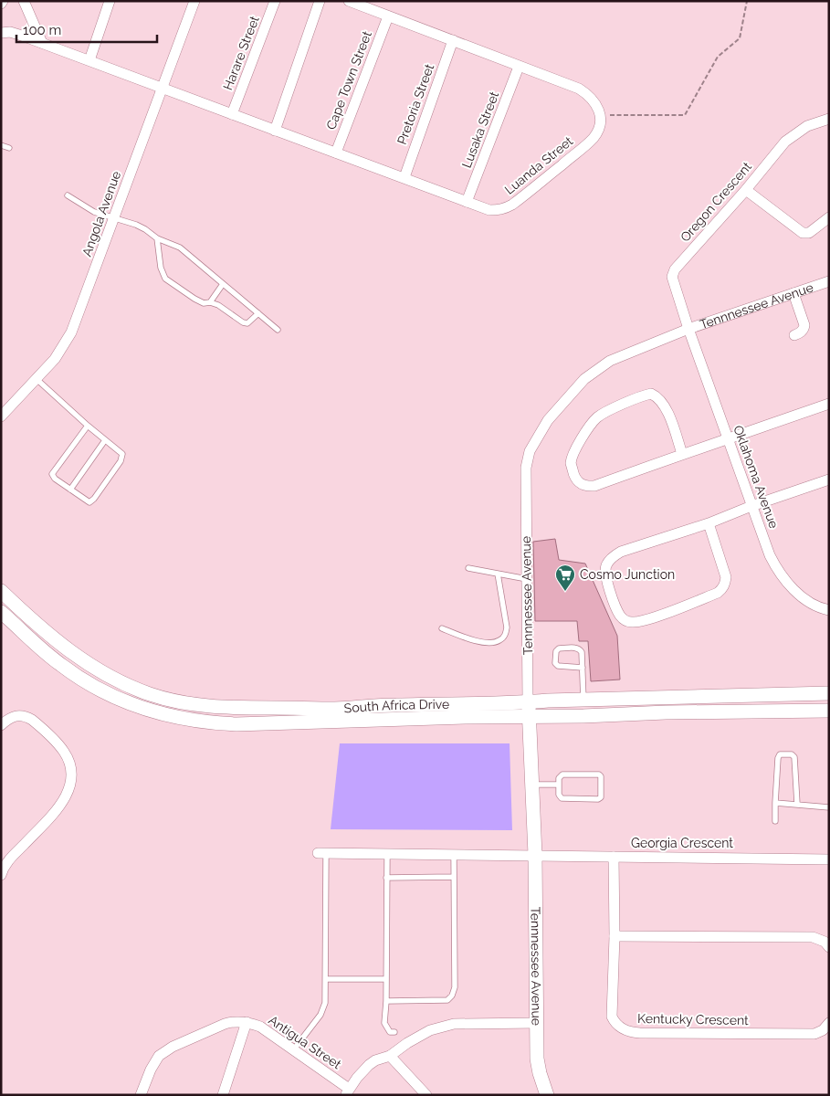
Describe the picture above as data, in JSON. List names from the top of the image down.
{
  "streets": {
    "street": [
      "Harare Street",
      "Cape Town Street",
      "Pretoria Street",
      "Lusaka Street",
      "Luanda Street",
      "Oregon Crescent",
      "Angola Avenue",
      "Tennnessee Avenue",
      "Oklahoma Avenue",
      "South Africa Drive",
      "Georgia Crescent",
      "Kentucky Crescent",
      "Antigua Street"
    ]
  },
  "crossings": [
    ["Harare Street", "Luanda Street"],
    ["Cape Town Street", "Luanda Street"],
    ["Pretoria Street", "Luanda Street"],
    ["Lusaka Street", "Luanda Street"],
    ["Luanda Street", "Angola Avenue"],
    ["Oregon Crescent", "Tennnessee Avenue"],
    ["Oregon Crescent", "Oklahoma Avenue"],
    ["Tennnessee Avenue", "Oklahoma Avenue"],
    ["Tennnessee Avenue", "South Africa Drive"],
    ["Tennnessee Avenue", "Georgia Crescent"],
    ["Georgia Crescent", "Kentucky Crescent"]
  ],
  "places": {
    "supermarket": ["Cosmo Junction"]
  },
  "scale_bar": "100 m"
}
